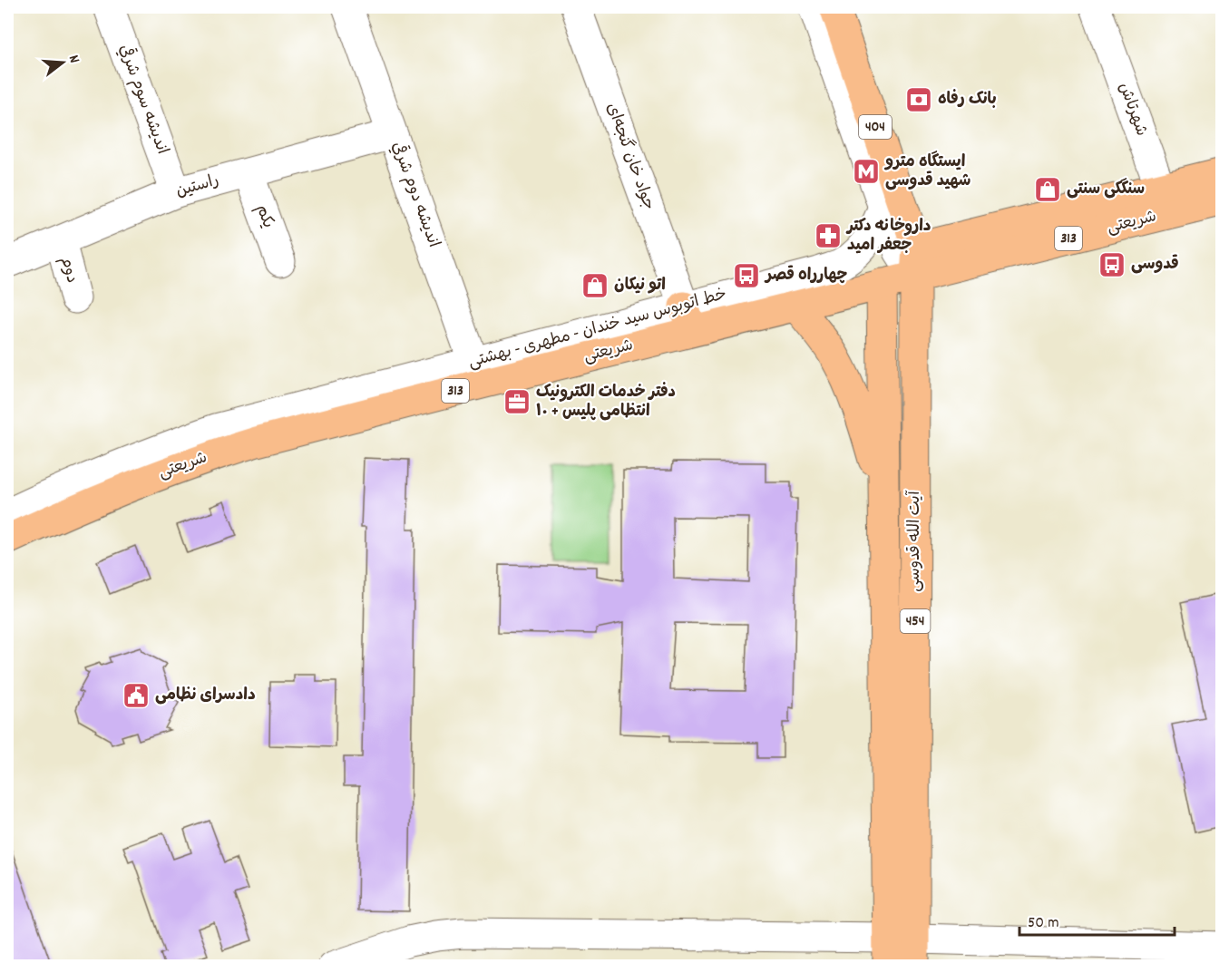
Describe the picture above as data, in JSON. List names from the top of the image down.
{
  "streets": {
    "main road": [
      "404",
      "شریعتی",
      "313",
      "آیت الله قدوسی",
      "454"
    ],
    "street": [
      "اندیشه سوم شرقي",
      "شهرتاش",
      "جواد خان گنجه‌ای",
      "راستین",
      "انديشه دوم شرقي",
      "یکم",
      "دوم",
      "خط اتوبوس سید خندان - مطهری - بهشتی"
    ]
  },
  "crossings": [
    ["اندیشه سوم شرقي", "راستین"],
    ["شهرتاش", "شریعتی"],
    ["404", "شریعتی"],
    ["404", "آیت الله قدوسی"],
    ["جواد خان گنجه‌ای", "شریعتی"],
    ["جواد خان گنجه‌ای", "خط اتوبوس سید خندان - مطهری - بهشتی"],
    ["راستین", "انديشه دوم شرقي"],
    ["راستین", "یکم"],
    ["راستین", "دوم"],
    ["انديشه دوم شرقي", "شریعتی"],
    ["انديشه دوم شرقي", "خط اتوبوس سید خندان - مطهری - بهشتی"],
    ["شریعتی", "خط اتوبوس سید خندان - مطهری - بهشتی"],
    ["شریعتی", "آیت الله قدوسی"]
  ],
  "places": {
    "bank": ["بانک رفاه"],
    "metro station": ["ایستگاه مترو شهید قدوسی"],
    "shop": ["سنگکی سنتی", "اتو نیکان"],
    "pharmacy": ["داروخانه دکتر جعفر امید"],
    "bus stop": ["قدوسی", "چهارراه قصر"],
    "office": ["دفتر خدمات الکترونیک انتظامی پلیس + ۱۰"],
    "public building": ["دادسرای نظامی"]
  },
  "scale_bar": "50 m",
  "north": "right"
}
